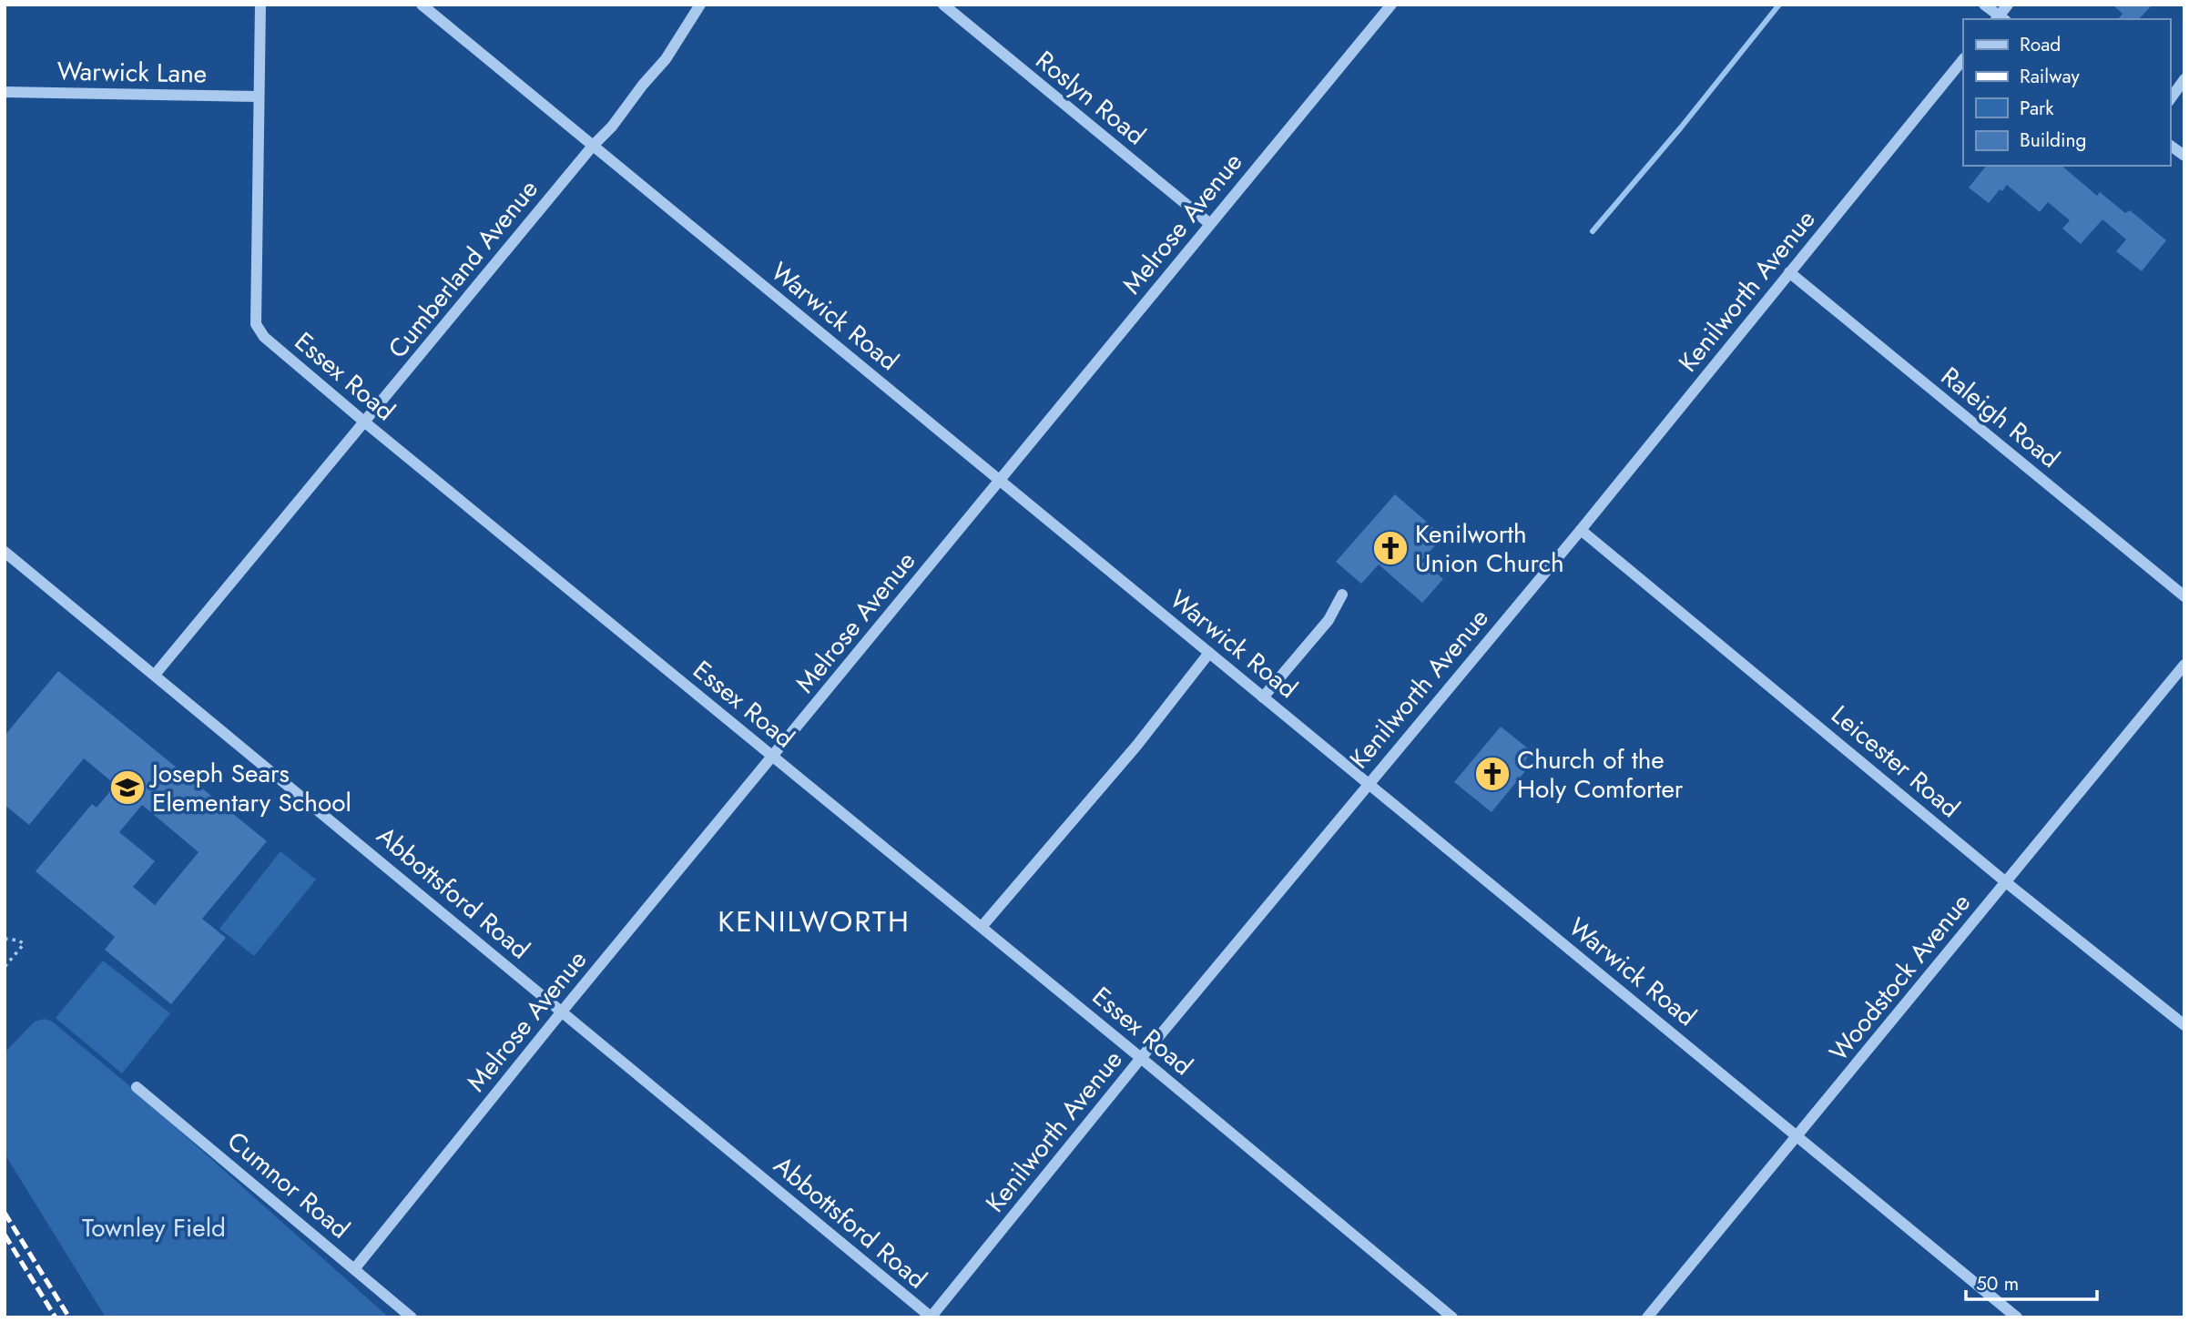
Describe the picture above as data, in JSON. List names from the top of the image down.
{
  "streets": {
    "street": [
      "Warwick Lane",
      "Roslyn Road",
      "Melrose Avenue",
      "Cumberland Avenue",
      "Kenilworth Avenue",
      "Warwick Road",
      "Essex Road",
      "Raleigh Road",
      "Leicester Road",
      "Abbottsford Road",
      "Woodstock Avenue",
      "Cumnor Road"
    ]
  },
  "crossings": [
    ["Warwick Lane", "Essex Road"],
    ["Roslyn Road", "Melrose Avenue"],
    ["Melrose Avenue", "Warwick Road"],
    ["Melrose Avenue", "Essex Road"],
    ["Melrose Avenue", "Abbottsford Road"],
    ["Melrose Avenue", "Cumnor Road"],
    ["Cumberland Avenue", "Warwick Road"],
    ["Cumberland Avenue", "Essex Road"],
    ["Cumberland Avenue", "Abbottsford Road"],
    ["Kenilworth Avenue", "Warwick Road"],
    ["Kenilworth Avenue", "Essex Road"],
    ["Kenilworth Avenue", "Raleigh Road"],
    ["Kenilworth Avenue", "Leicester Road"],
    ["Kenilworth Avenue", "Abbottsford Road"],
    ["Warwick Road", "Woodstock Avenue"],
    ["Leicester Road", "Woodstock Avenue"]
  ],
  "districts": ["KENILWORTH"],
  "parks": ["Townley Field"],
  "places": {
    "church": ["Kenilworth Union Church", "Church of the Holy Comforter"],
    "school or university": ["Joseph Sears Elementary School"]
  },
  "legend": [
    "Road",
    "Railway",
    "Park",
    "Building"
  ],
  "scale_bar": "50 m"
}
